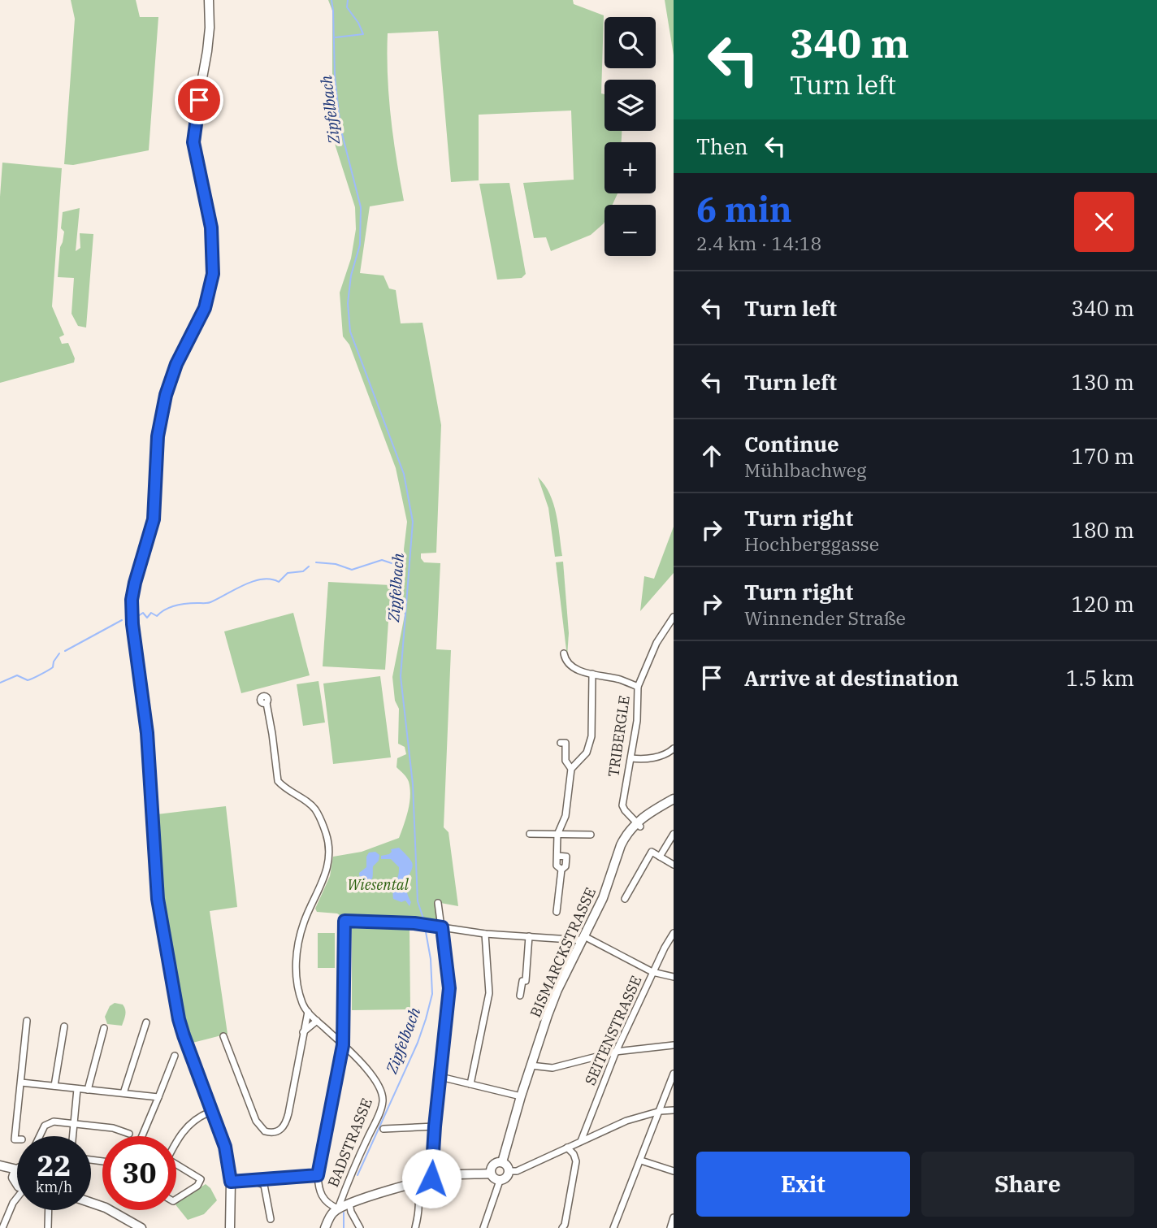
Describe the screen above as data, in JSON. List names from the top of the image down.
{
  "streets": {
    "main road": ["BISMARCKSTRASSE"],
    "street": ["TRIBERGLE", "SEITENSTRASSE", "BADSTRASSE"]
  },
  "crossings": [
    ["TRIBERGLE", "BISMARCKSTRASSE"]
  ],
  "water": ["Zipfelbach"],
  "parks": ["Wiesental"],
  "page": {
    "turn": ["340 m", "Turn left"],
    "map_buttons": ["+", "−"],
    "then": "Then",
    "heading": ["6 min", "2.4 km · 14:18"],
    "list": [
      {
        "name": "Turn left",
        "value": "340 m"
      },
      {
        "name": "Turn left",
        "value": "130 m"
      },
      {
        "name": "Continue",
        "note": "Mühlbachweg",
        "value": "170 m"
      },
      {
        "name": "Turn right",
        "note": "Hochberggasse",
        "value": "180 m"
      },
      {
        "name": "Turn right",
        "note": "Winnender Straße",
        "value": "120 m"
      },
      {
        "name": "Arrive at destination",
        "value": "1.5 km"
      }
    ],
    "speed": "22 km/h",
    "limit": "30",
    "buttons": ["Exit", "Share"]
  }
}
